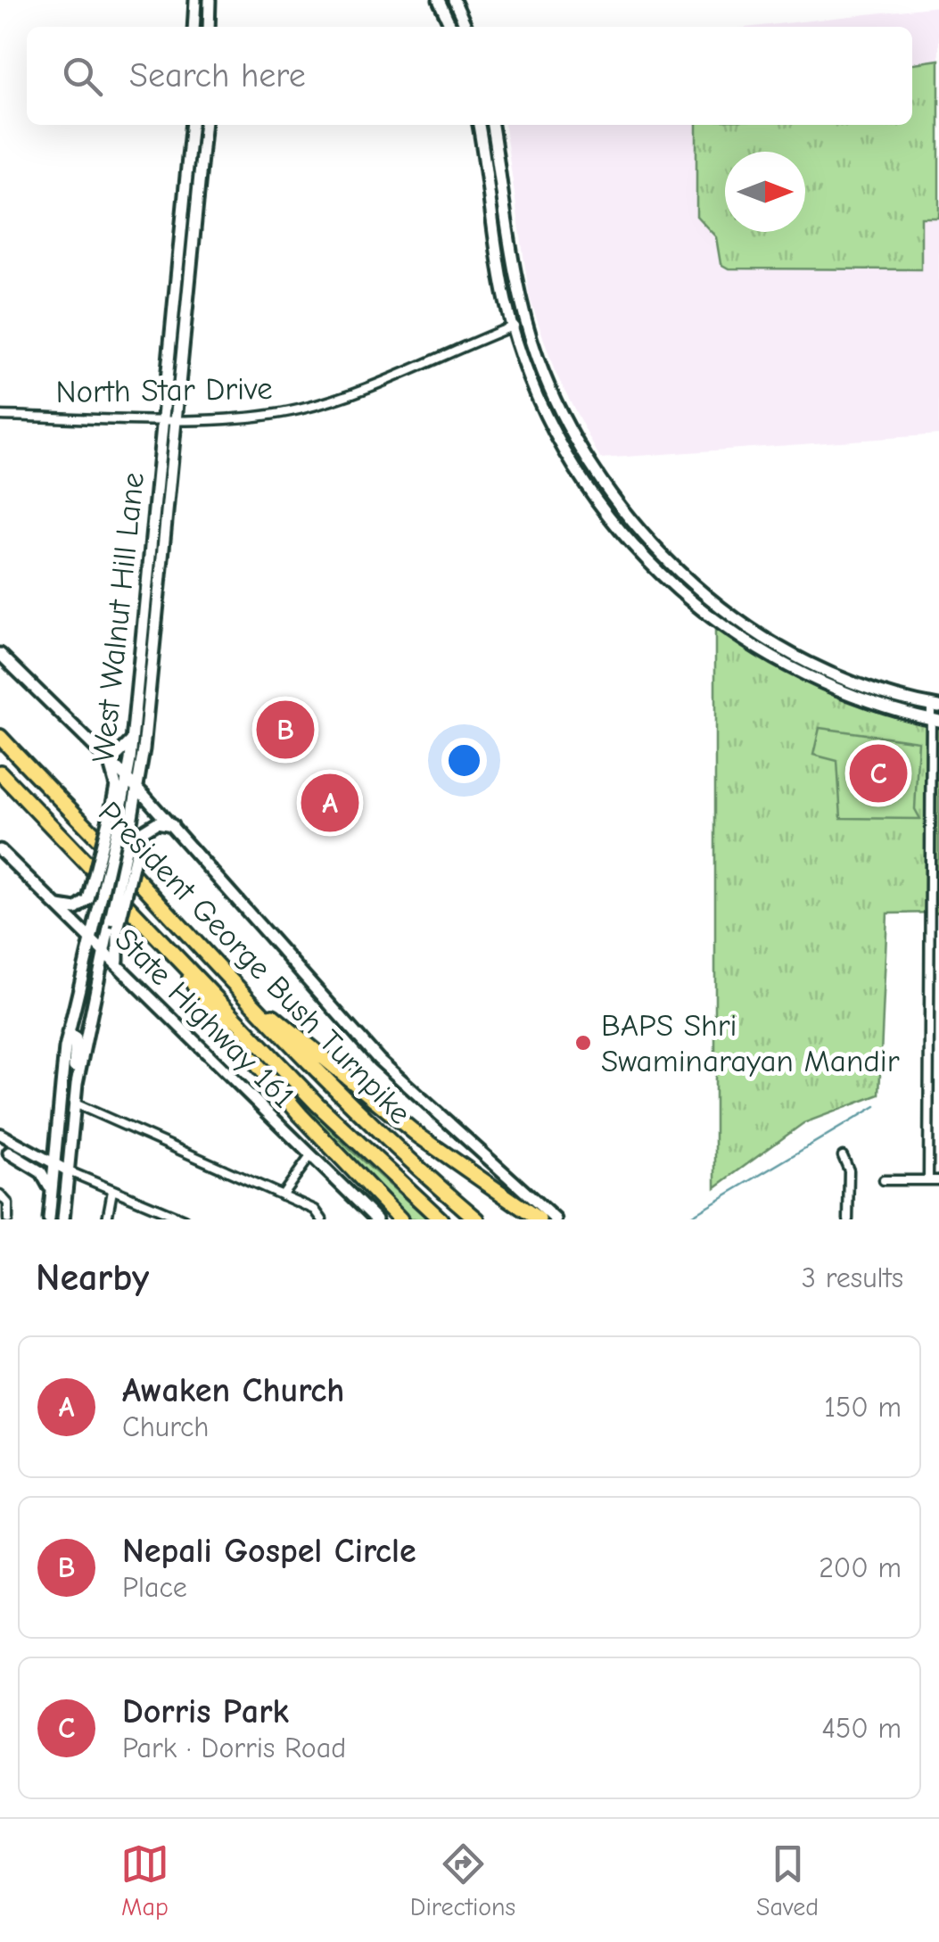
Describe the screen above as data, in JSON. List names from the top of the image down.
{
  "streets": {
    "highway": ["President George Bush Turnpike"],
    "main road": ["West Walnut Hill Lane", "State Highway 161"],
    "street": ["North Star Drive"]
  },
  "crossings": [
    ["North Star Drive", "West Walnut Hill Lane"],
    ["West Walnut Hill Lane", "State Highway 161"]
  ],
  "places": ["BAPS Shri Swaminarayan Mandir"],
  "north": "right",
  "page": {
    "search": "Search here",
    "pins": ["B", "C", "A"],
    "heading": ["Nearby", "3 results"],
    "list": [
      {
        "mark": "A",
        "name": "Awaken Church",
        "note": "Church",
        "value": "150 m"
      },
      {
        "mark": "B",
        "name": "Nepali Gospel Circle",
        "note": "Place",
        "value": "200 m"
      },
      {
        "mark": "C",
        "name": "Dorris Park",
        "note": "Park · Dorris Road",
        "value": "450 m"
      }
    ],
    "nav": ["Map", "Directions", "Saved"]
  }
}
